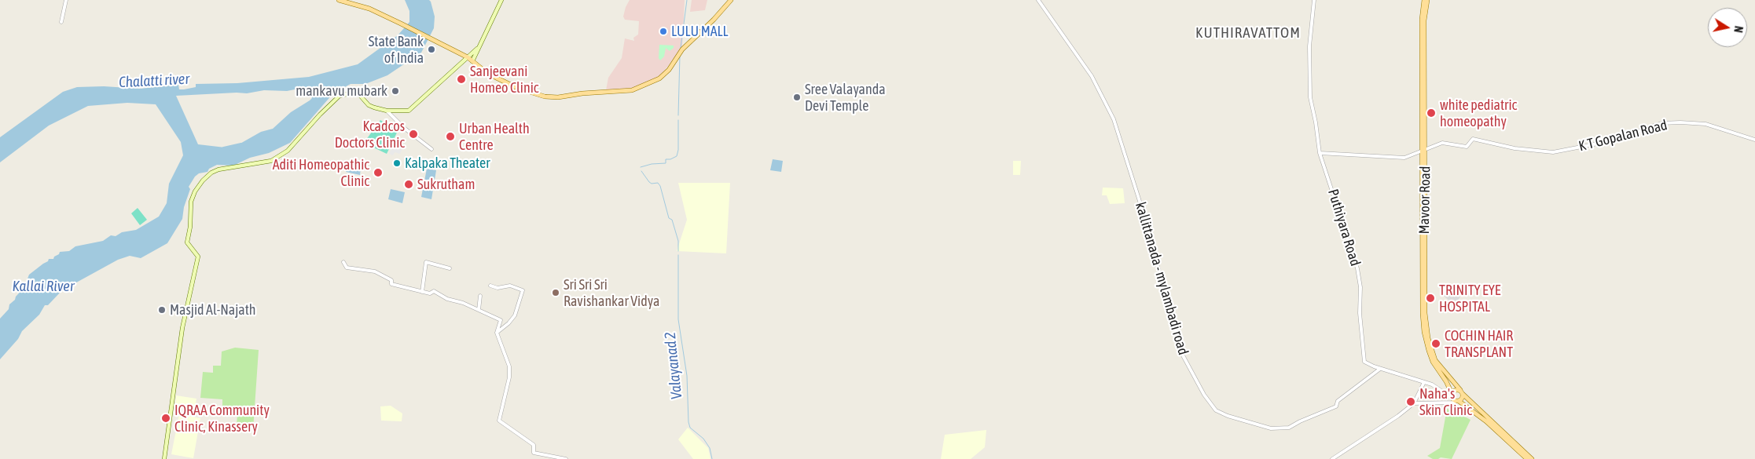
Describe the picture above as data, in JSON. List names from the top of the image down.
{
  "streets": {
    "main road": ["Mavoor Road"],
    "street": ["K T Gopalan Road", "Puthiyara Road", "kallittanada - mylambadi road"]
  },
  "crossings": [
    ["K T Gopalan Road", "Mavoor Road"],
    ["Mavoor Road", "Puthiyara Road"],
    ["Puthiyara Road", "kallittanada - mylambadi road"]
  ],
  "districts": ["KUTHIRAVATTOM"],
  "water": ["Chalatti river", "Kallai River", "Valayanad 2"],
  "places": [
    "LULU MALL",
    "State Bank of India",
    "Sanjeevani Homeo Clinic",
    "mankavu mubark",
    "Sree Valayanda Devi Temple",
    "white pediatric homeopathy",
    "Kcadcos Doctors Clinic",
    "Urban Health Centre",
    "Kalpaka Theater",
    "Aditi Homeopathic Clinic",
    "Sukrutham",
    "Sri Sri Sri Ravishankar Vidya",
    "TRINITY EYE HOSPITAL",
    "Masjid Al-Najath",
    "COCHIN HAIR TRANSPLANT",
    "Naha's Skin Clinic",
    "IQRAA Community Clinic, Kinassery"
  ],
  "north": "right"
}
